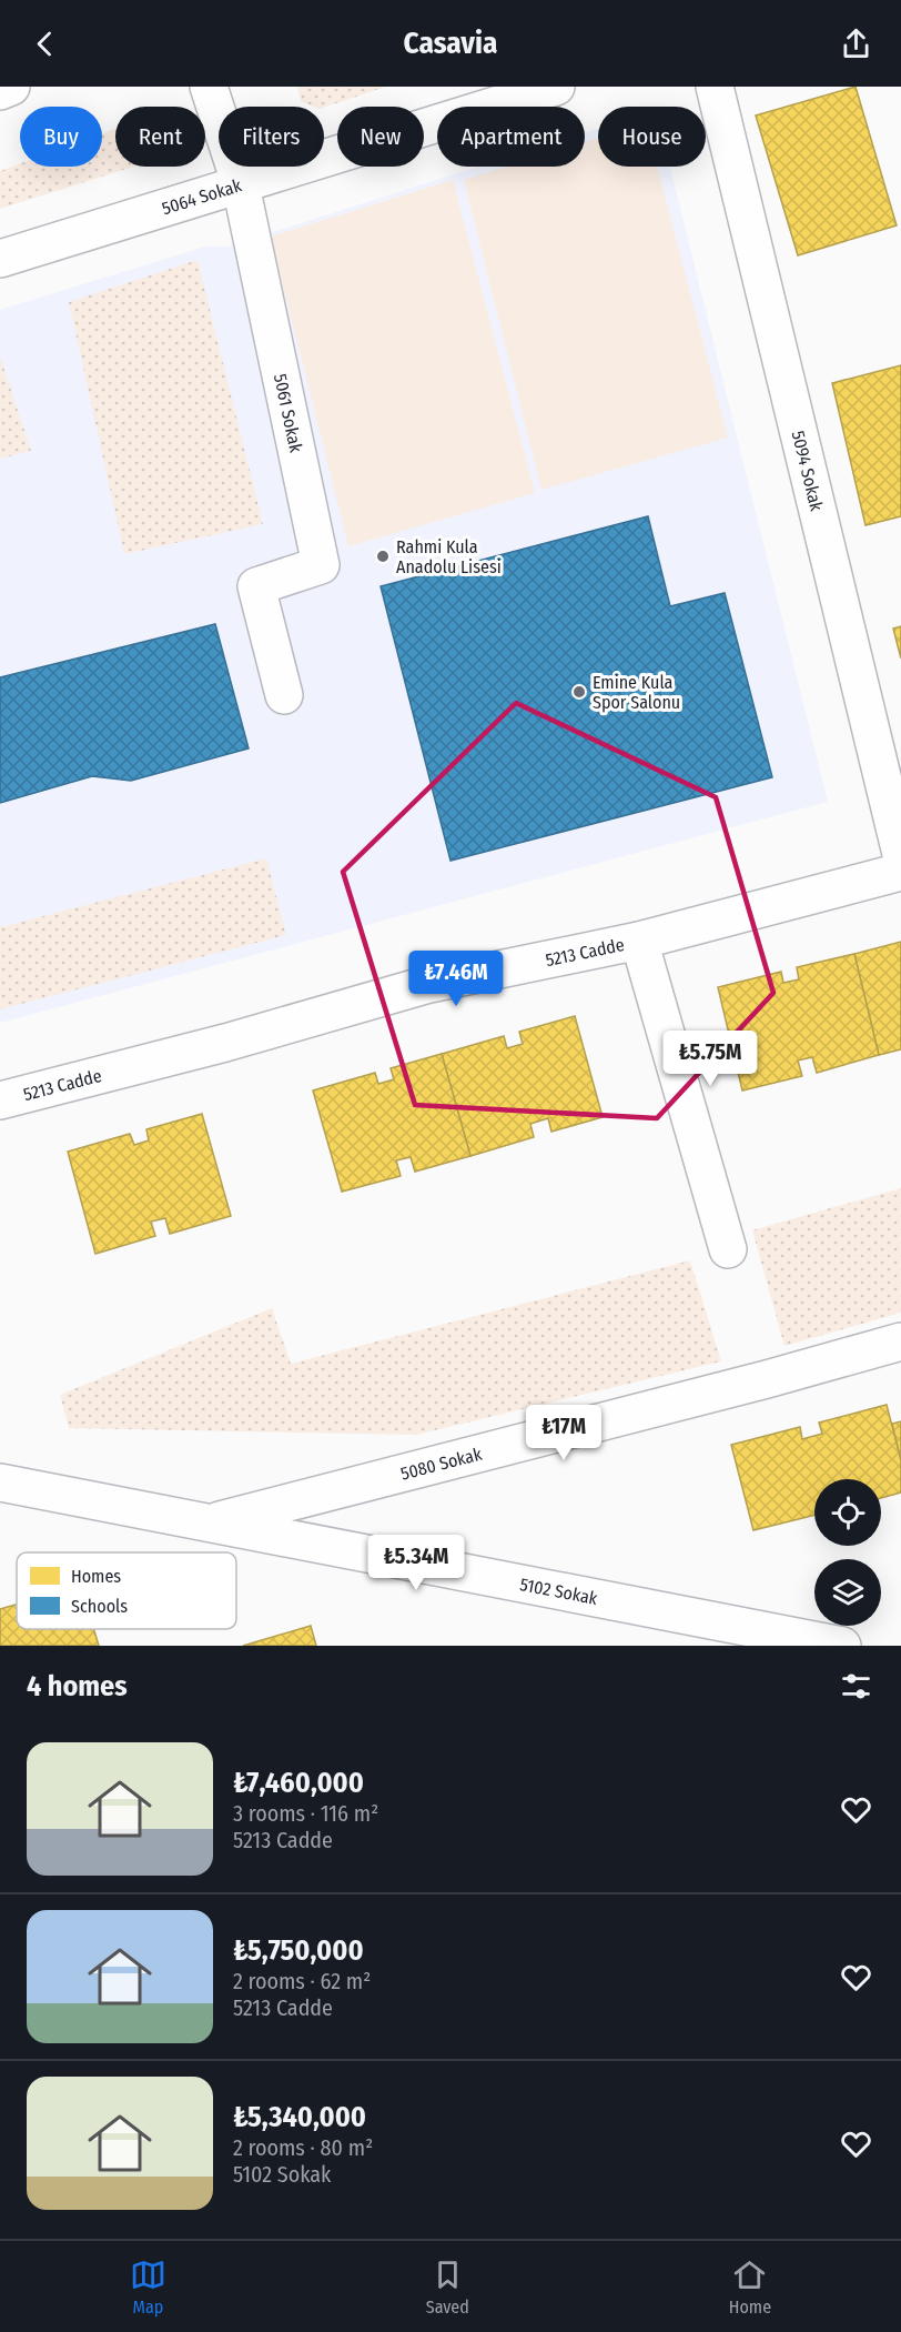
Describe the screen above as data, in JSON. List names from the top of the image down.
{
  "streets": {
    "main road": [
      "5064 Sokak",
      "5061 Sokak",
      "5094 Sokak",
      "5213 Cadde",
      "5080 Sokak",
      "5102 Sokak"
    ]
  },
  "crossings": [
    ["5064 Sokak", "5061 Sokak"],
    ["5080 Sokak", "5102 Sokak"]
  ],
  "places": ["Rahmi Kula Anadolu Lisesi", "Emine Kula Spor Salonu"],
  "legend": ["Homes", "Schools"],
  "page": {
    "header": "Casavia",
    "chip": [
      "Buy",
      "Rent",
      "Filters",
      "New",
      "Apartment",
      "House"
    ],
    "price": [
      "₺7.46M",
      "₺5.75M",
      "₺17M",
      "₺5.34M"
    ],
    "heading": "4 homes",
    "list": [
      {
        "name": "₺7,460,000",
        "note": "3 rooms · 116 m² · 5213 Cadde"
      },
      {
        "name": "₺5,750,000",
        "note": "2 rooms · 62 m² · 5213 Cadde"
      },
      {
        "name": "₺5,340,000",
        "note": "2 rooms · 80 m² · 5102 Sokak"
      }
    ],
    "tabs": ["Map", "Saved", "Home"]
  }
}
